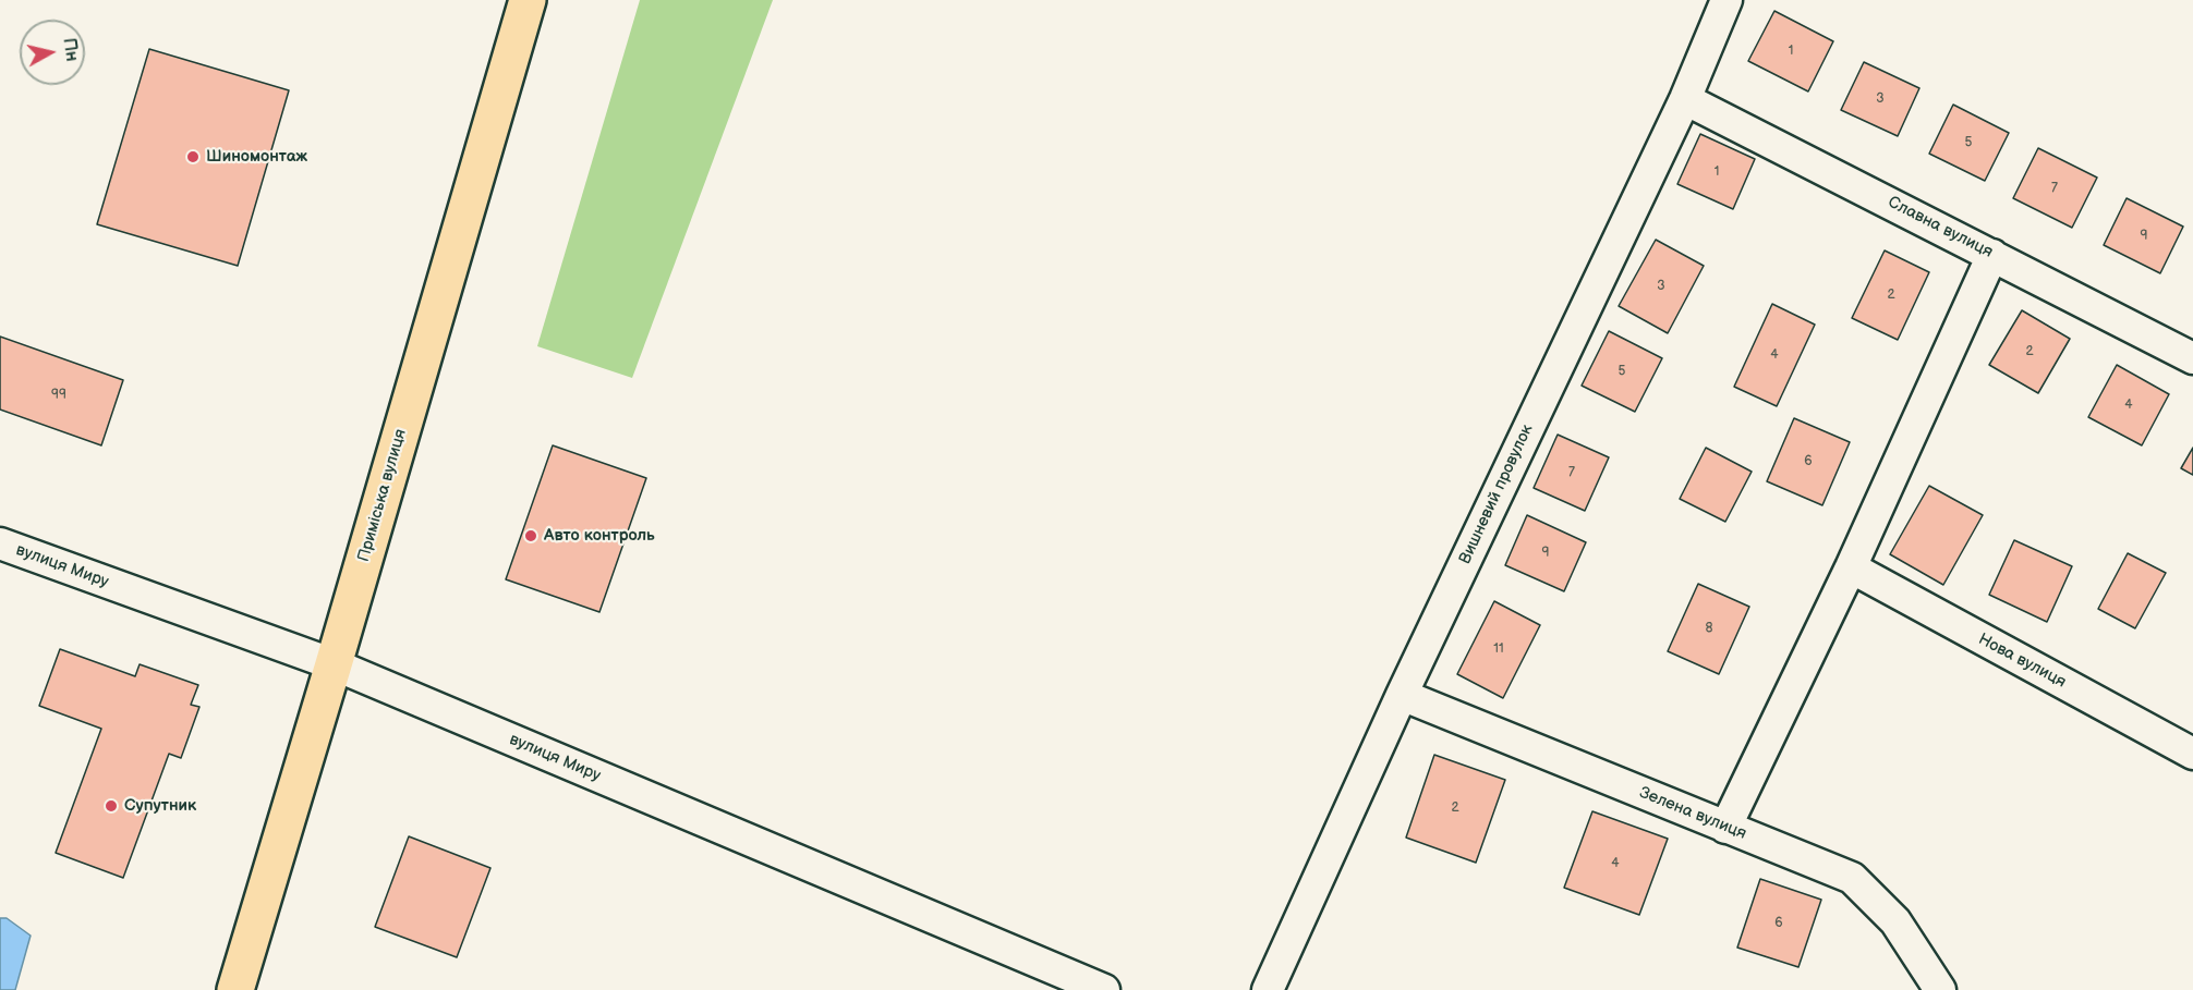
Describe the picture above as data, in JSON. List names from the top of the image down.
{
  "streets": {
    "main road": ["Приміська вулиця"],
    "street": [
      "Славна вулиця",
      "Вишневий провулок",
      "вулиця Миру",
      "Нова вулиця",
      "Зелена вулиця"
    ]
  },
  "crossings": [
    ["Славна вулиця", "Вишневий провулок"],
    ["Вишневий провулок", "Зелена вулиця"],
    ["Приміська вулиця", "вулиця Миру"]
  ],
  "places": ["Шиномонтаж", "Авто контроль", "Супутник"],
  "house_numbers": [
    "1",
    "3",
    "5",
    "1",
    "7",
    "9",
    "3",
    "2",
    "2",
    "4",
    "5",
    "99",
    "4",
    "6",
    "7",
    "9",
    "8",
    "11",
    "2",
    "4",
    "6"
  ],
  "north": "right"
}
